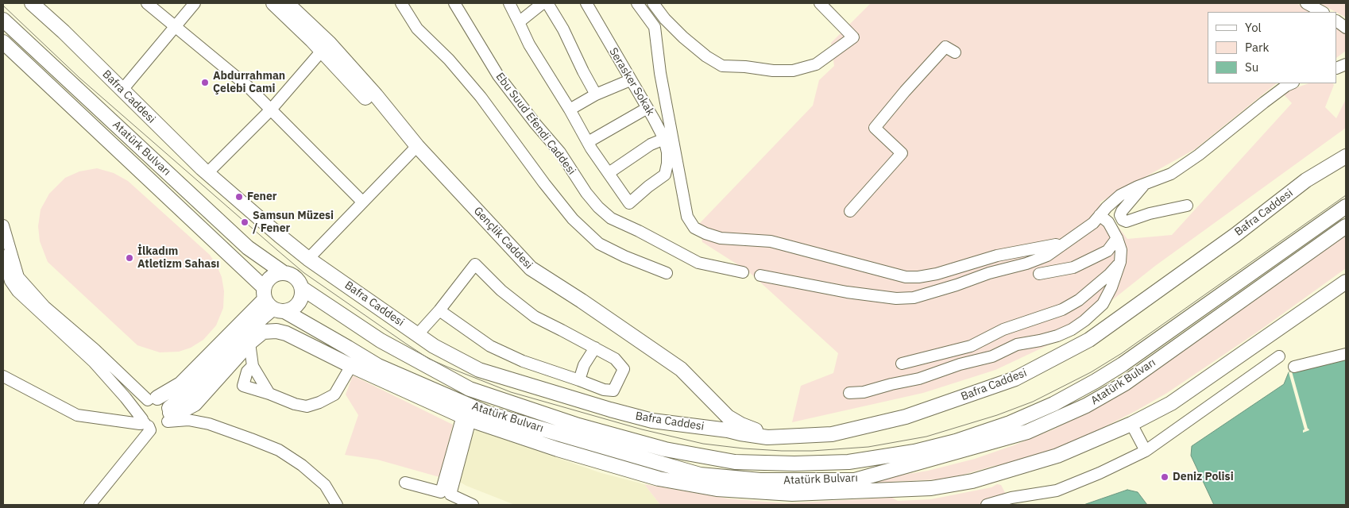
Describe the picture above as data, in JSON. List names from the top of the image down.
{
  "streets": {
    "main road": ["Bafra Caddesi", "Atatürk Bulvarı", "Gençlik Caddesi"],
    "street": ["Serasker Sokak", "Ebu Suud Efendi Caddesi"]
  },
  "crossings": [
    ["Bafra Caddesi", "Gençlik Caddesi"]
  ],
  "places": [
    "Abdurrahman Çelebi Cami",
    "Fener",
    "Samsun Müzesi / Fener",
    "İlkadım Atletizm Sahası",
    "Deniz Polisi"
  ],
  "legend": ["Yol", "Park", "Su"]
}
